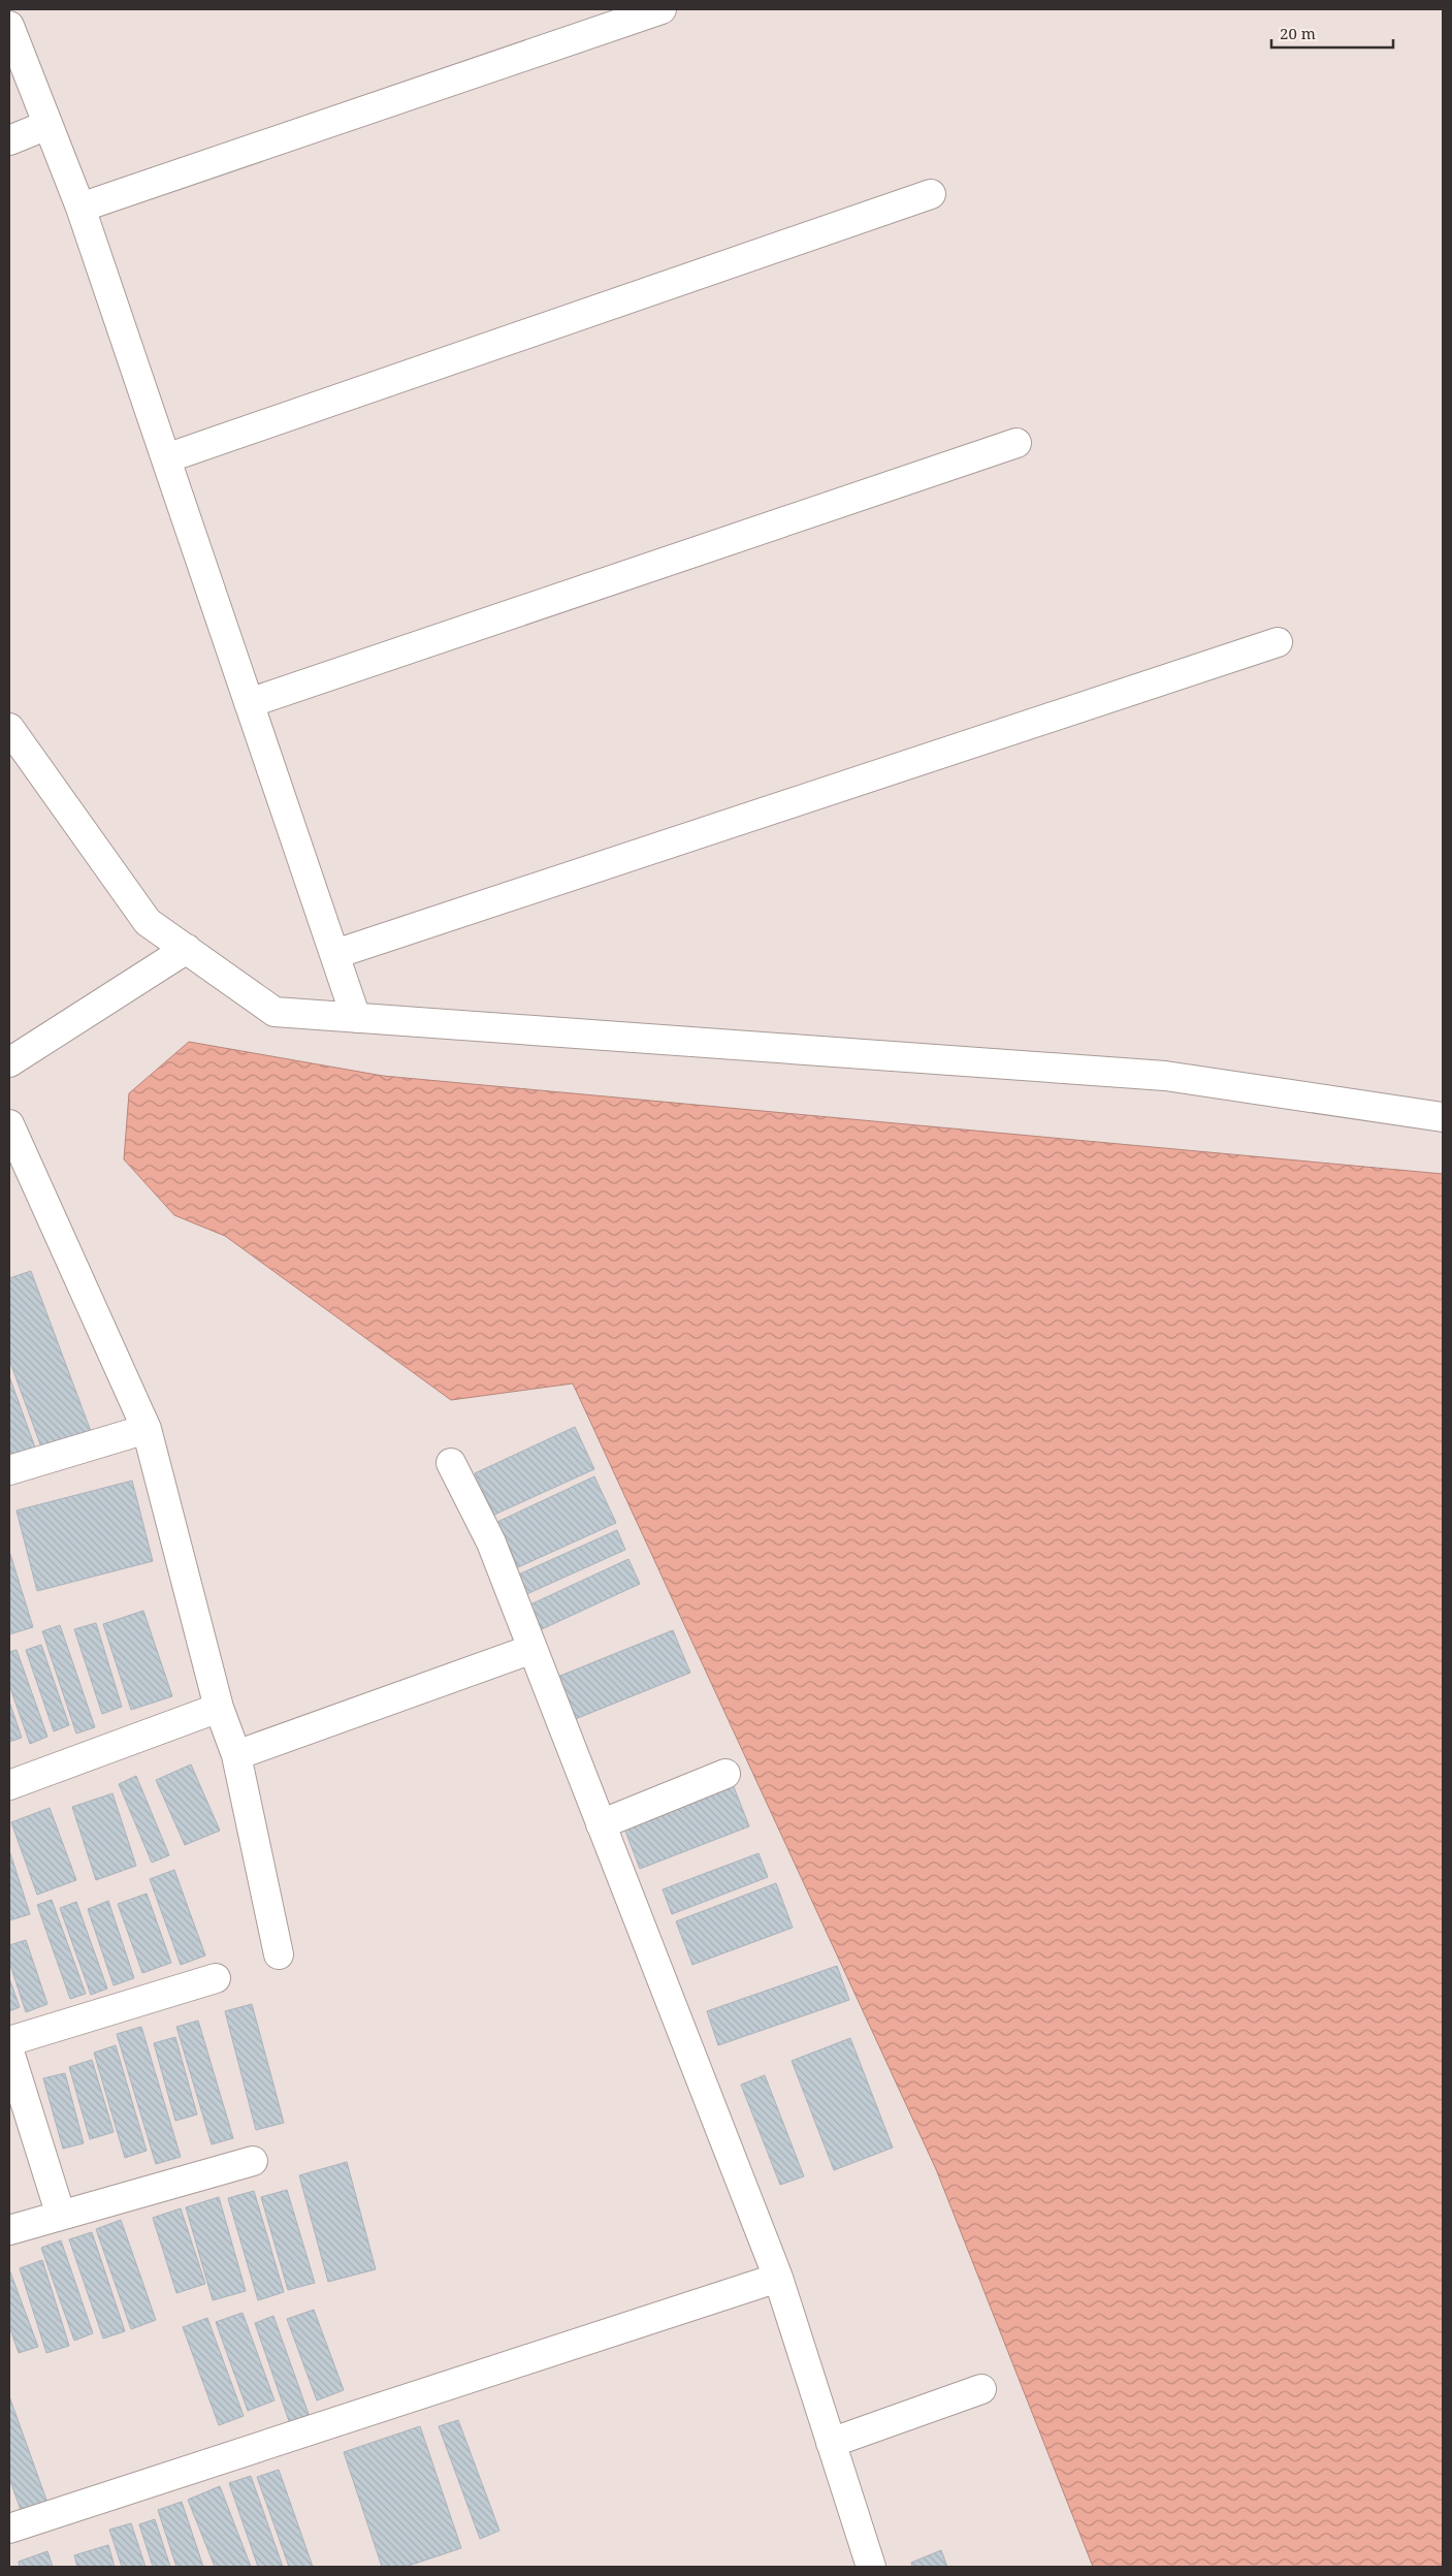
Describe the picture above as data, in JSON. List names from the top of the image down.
{
  "scale_bar": "20 m"
}
